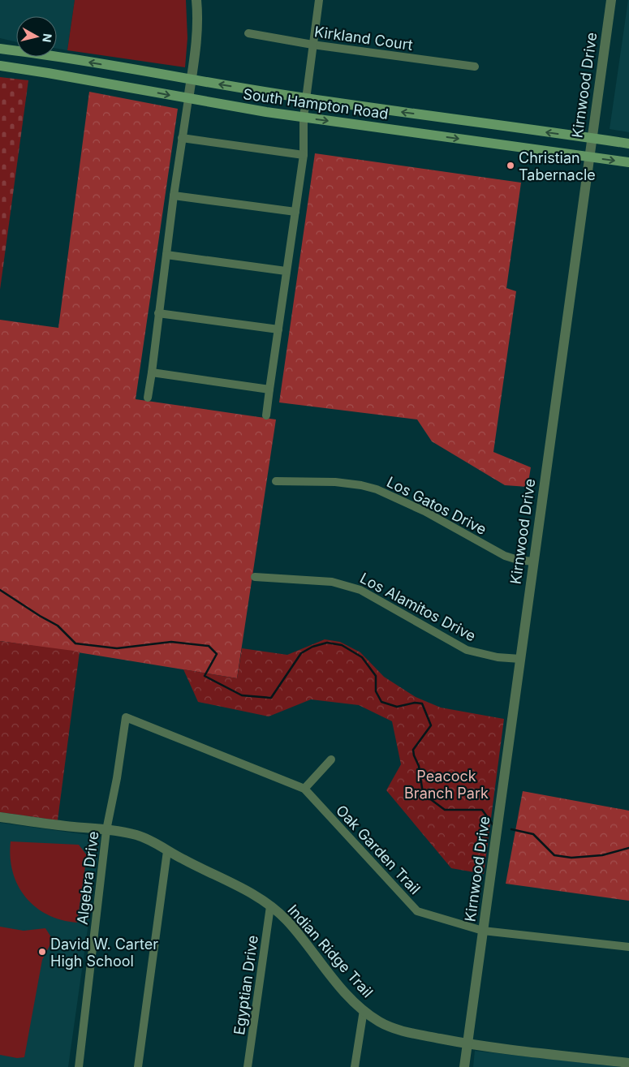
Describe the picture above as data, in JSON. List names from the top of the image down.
{
  "streets": {
    "main road": ["South Hampton Road"],
    "street": [
      "Kirkland Court",
      "Kirnwood Drive",
      "Los Gatos Drive",
      "Los Alamitos Drive",
      "Oak Garden Trail",
      "Algebra Drive",
      "Indian Ridge Trail",
      "Egyptian Drive"
    ]
  },
  "crossings": [
    ["Kirnwood Drive", "South Hampton Road"],
    ["Kirnwood Drive", "Los Gatos Drive"],
    ["Kirnwood Drive", "Los Alamitos Drive"],
    ["Kirnwood Drive", "Oak Garden Trail"],
    ["Kirnwood Drive", "Indian Ridge Trail"],
    ["Oak Garden Trail", "Algebra Drive"],
    ["Algebra Drive", "Indian Ridge Trail"],
    ["Indian Ridge Trail", "Egyptian Drive"]
  ],
  "parks": ["Peacock Branch Park"],
  "places": ["Christian Tabernacle", "David W. Carter High School"],
  "north": "right"
}
